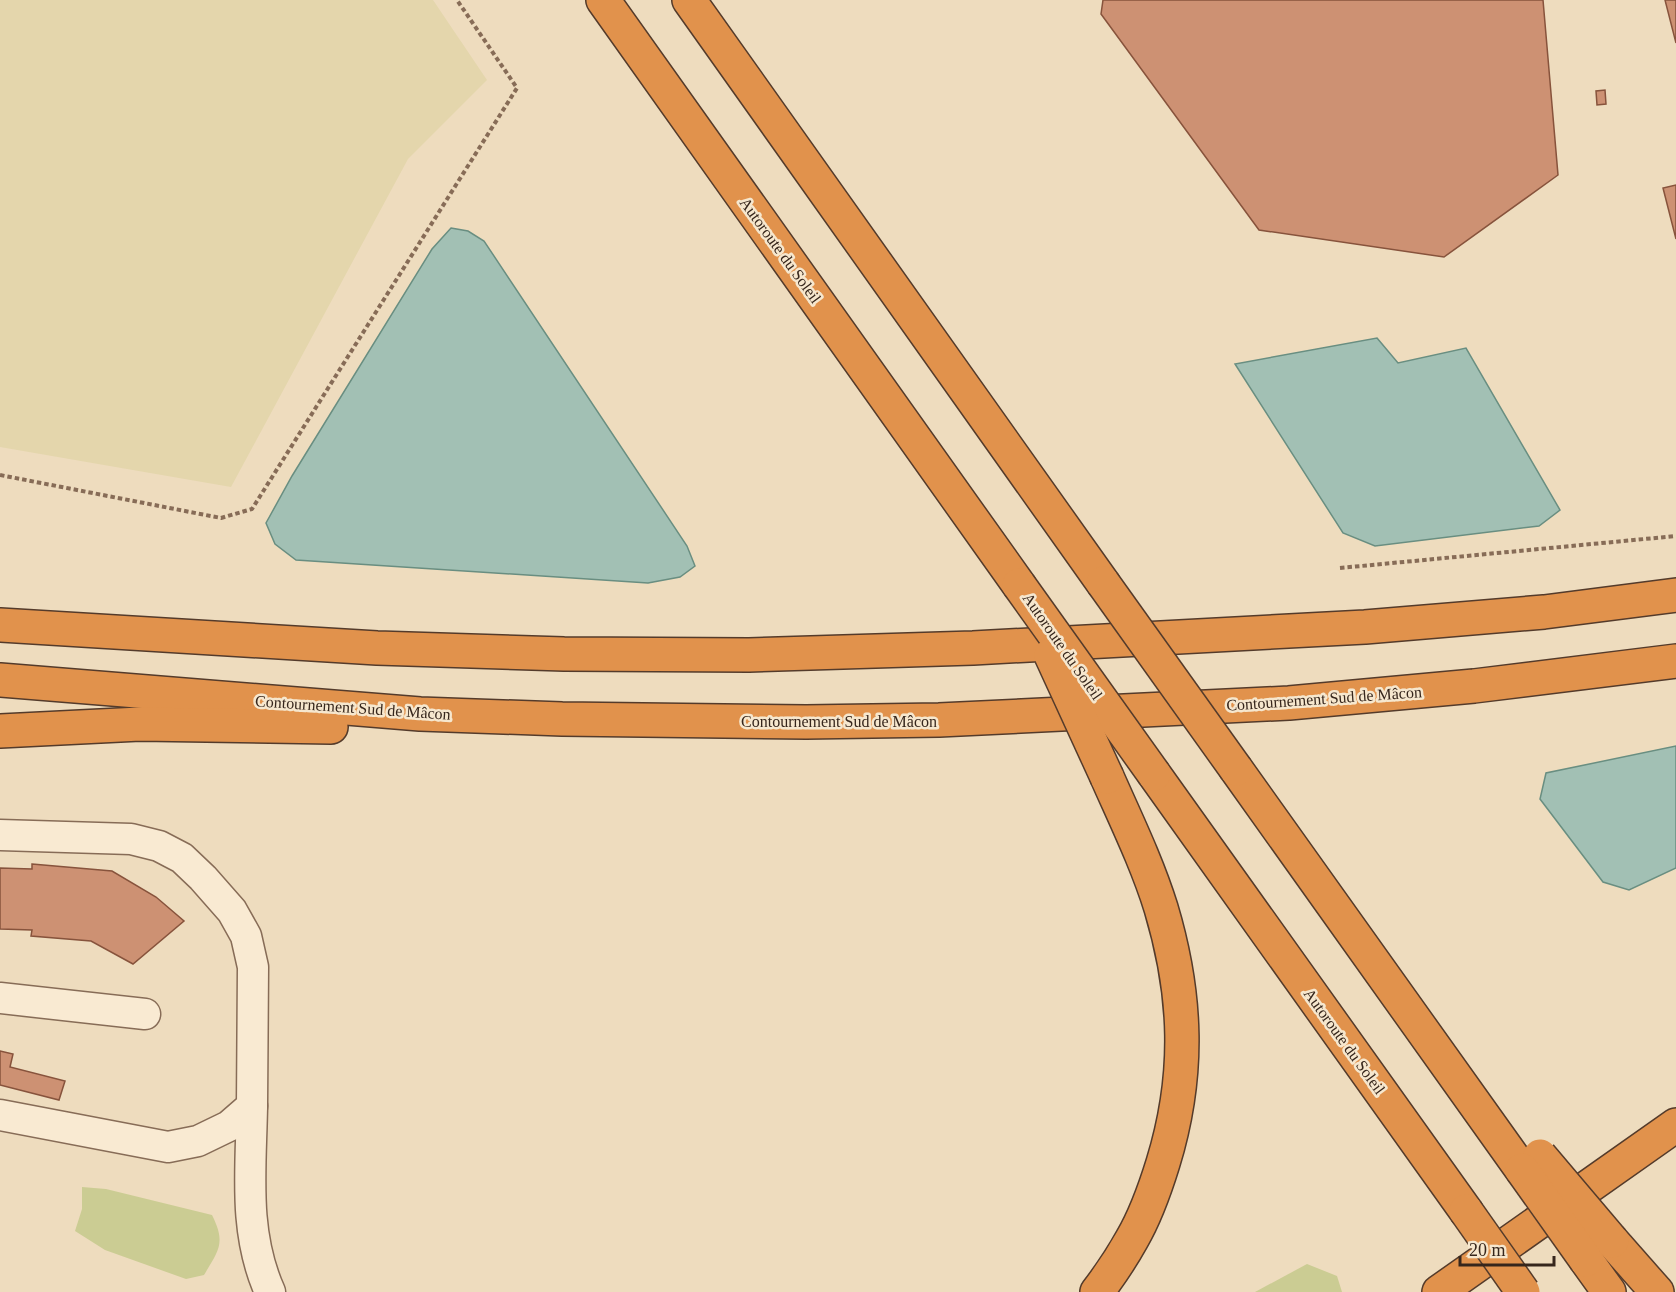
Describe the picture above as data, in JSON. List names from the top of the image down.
{
  "streets": {
    "highway": ["Autoroute du Soleil", "Contournement Sud de Mâcon"]
  },
  "scale_bar": "20 m"
}
